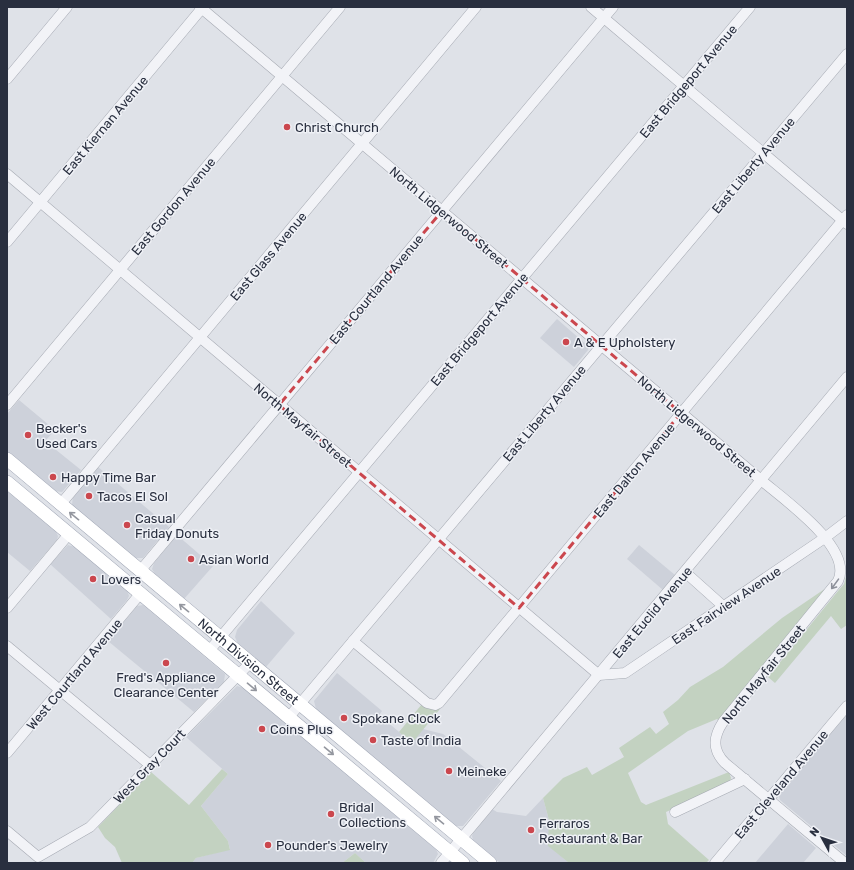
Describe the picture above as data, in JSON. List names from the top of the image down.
{
  "streets": {
    "main road": ["North Division Street"],
    "street": [
      "East Bridgeport Avenue",
      "East Kiernan Avenue",
      "East Liberty Avenue",
      "East Gordon Avenue",
      "North Lidgerwood Street",
      "East Glass Avenue",
      "East Courtland Avenue",
      "North Mayfair Street",
      "East Dalton Avenue",
      "East Fairview Avenue",
      "East Euclid Avenue",
      "West Courtland Avenue",
      "West Gray Court",
      "East Cleveland Avenue"
    ]
  },
  "crossings": [
    ["East Bridgeport Avenue", "North Lidgerwood Street"],
    ["East Bridgeport Avenue", "North Mayfair Street"],
    ["East Bridgeport Avenue", "North Division Street"],
    ["East Kiernan Avenue", "North Lidgerwood Street"],
    ["East Kiernan Avenue", "North Mayfair Street"],
    ["East Liberty Avenue", "North Lidgerwood Street"],
    ["East Liberty Avenue", "North Mayfair Street"],
    ["East Liberty Avenue", "East Dalton Avenue"],
    ["East Liberty Avenue", "North Division Street"],
    ["East Gordon Avenue", "North Lidgerwood Street"],
    ["East Gordon Avenue", "North Mayfair Street"],
    ["North Lidgerwood Street", "East Glass Avenue"],
    ["North Lidgerwood Street", "East Courtland Avenue"],
    ["North Lidgerwood Street", "North Mayfair Street"],
    ["North Lidgerwood Street", "East Dalton Avenue"],
    ["North Lidgerwood Street", "East Fairview Avenue"],
    ["North Lidgerwood Street", "East Euclid Avenue"],
    ["East Glass Avenue", "North Mayfair Street"],
    ["East Glass Avenue", "North Division Street"],
    ["East Courtland Avenue", "North Mayfair Street"],
    ["East Courtland Avenue", "North Division Street"],
    ["North Mayfair Street", "East Dalton Avenue"],
    ["North Mayfair Street", "East Fairview Avenue"],
    ["North Mayfair Street", "East Euclid Avenue"],
    ["North Mayfair Street", "East Cleveland Avenue"],
    ["East Fairview Avenue", "East Euclid Avenue"],
    ["East Euclid Avenue", "North Division Street"],
    ["North Division Street", "West Courtland Avenue"],
    ["North Division Street", "West Gray Court"]
  ],
  "places": [
    "Christ Church",
    "A & E Upholstery",
    "Becker's Used Cars",
    "Happy Time Bar",
    "Tacos El Sol",
    "Casual Friday Donuts",
    "Asian World",
    "Lovers",
    "Fred's Appliance Clearance Center",
    "Spokane Clock",
    "Coins Plus",
    "Taste of India",
    "Meineke",
    "Bridal Collections",
    "Ferraros Restaurant & Bar",
    "Pounder's Jewelry"
  ],
  "north": "top left"
}
